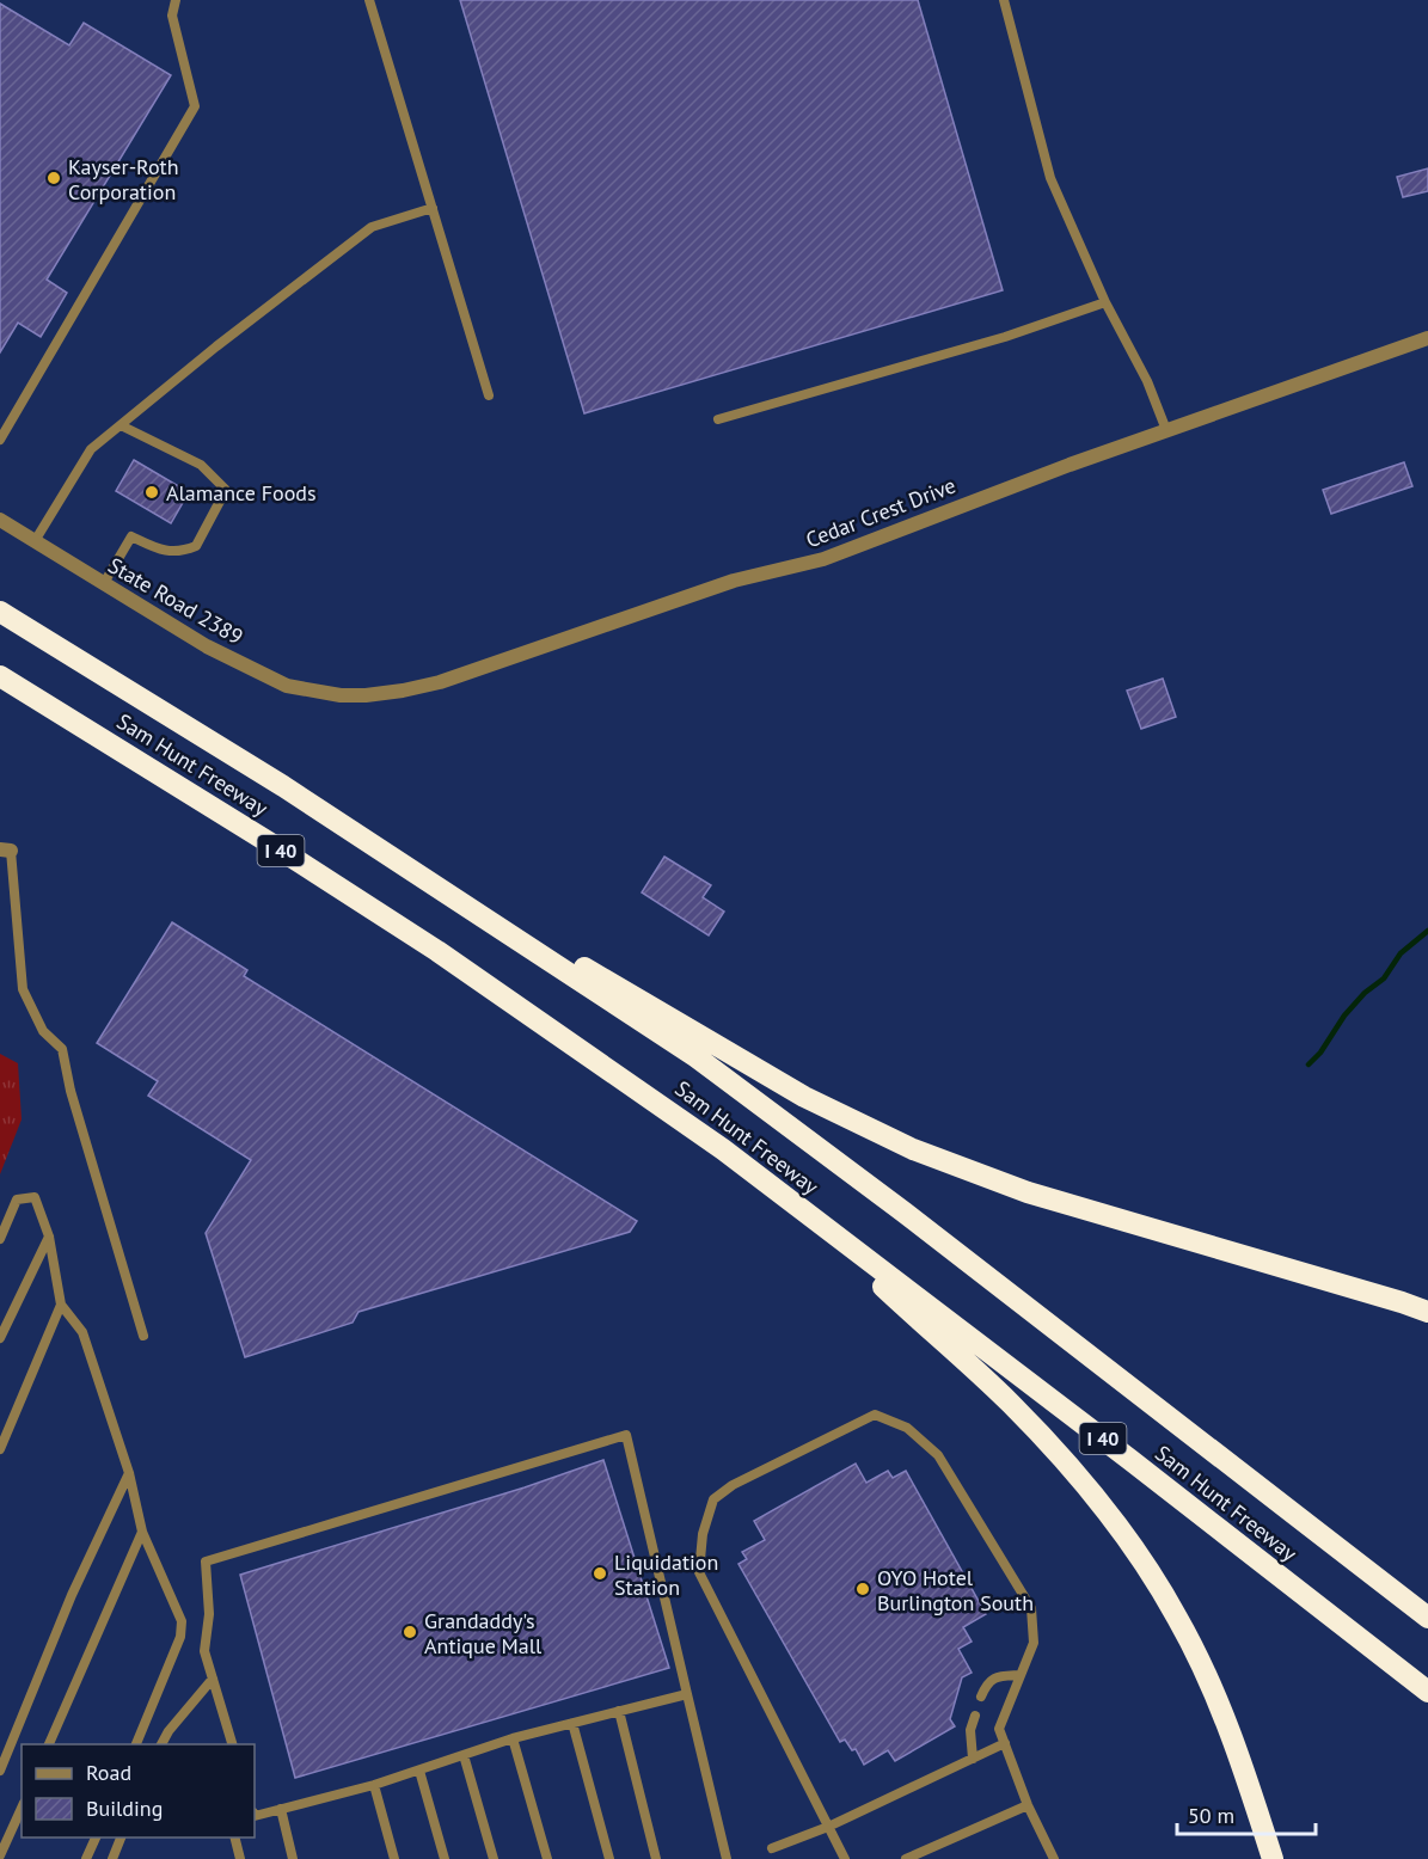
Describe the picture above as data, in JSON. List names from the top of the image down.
{
  "streets": {
    "highway": ["Sam Hunt Freeway", "I 40"],
    "street": ["Cedar Crest Drive", "State Road 2389"]
  },
  "crossings": [
    ["Cedar Crest Drive", "State Road 2389"]
  ],
  "places": [
    "Kayser-Roth Corporation",
    "Alamance Foods",
    "Liquidation Station",
    "OYO Hotel Burlington South",
    "Grandaddy's Antique Mall"
  ],
  "legend": ["Road", "Building"],
  "scale_bar": "50 m"
}
